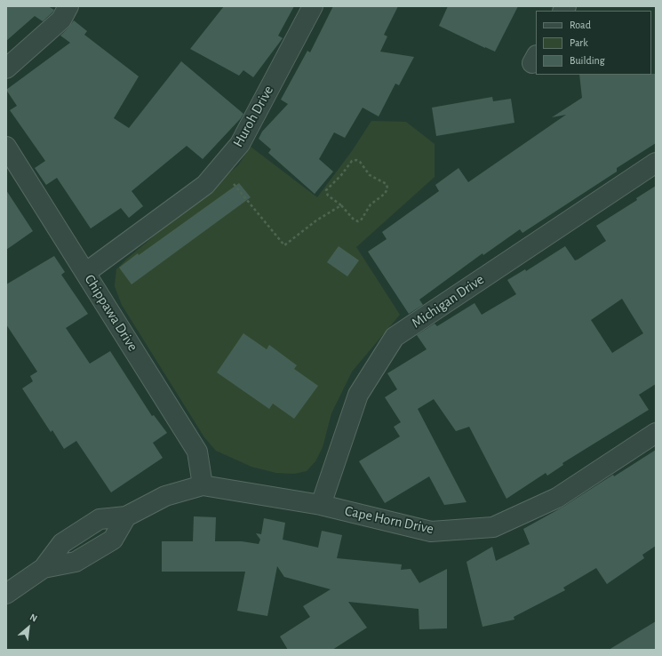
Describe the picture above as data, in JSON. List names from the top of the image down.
{
  "streets": {
    "street": [
      "Huroh Drive",
      "Michigan Drive",
      "Chippawa Drive",
      "Cape Horn Drive"
    ]
  },
  "crossings": [
    ["Huroh Drive", "Chippawa Drive"],
    ["Michigan Drive", "Cape Horn Drive"],
    ["Chippawa Drive", "Cape Horn Drive"]
  ],
  "legend": ["Road", "Park", "Building"],
  "north": "top right"
}
